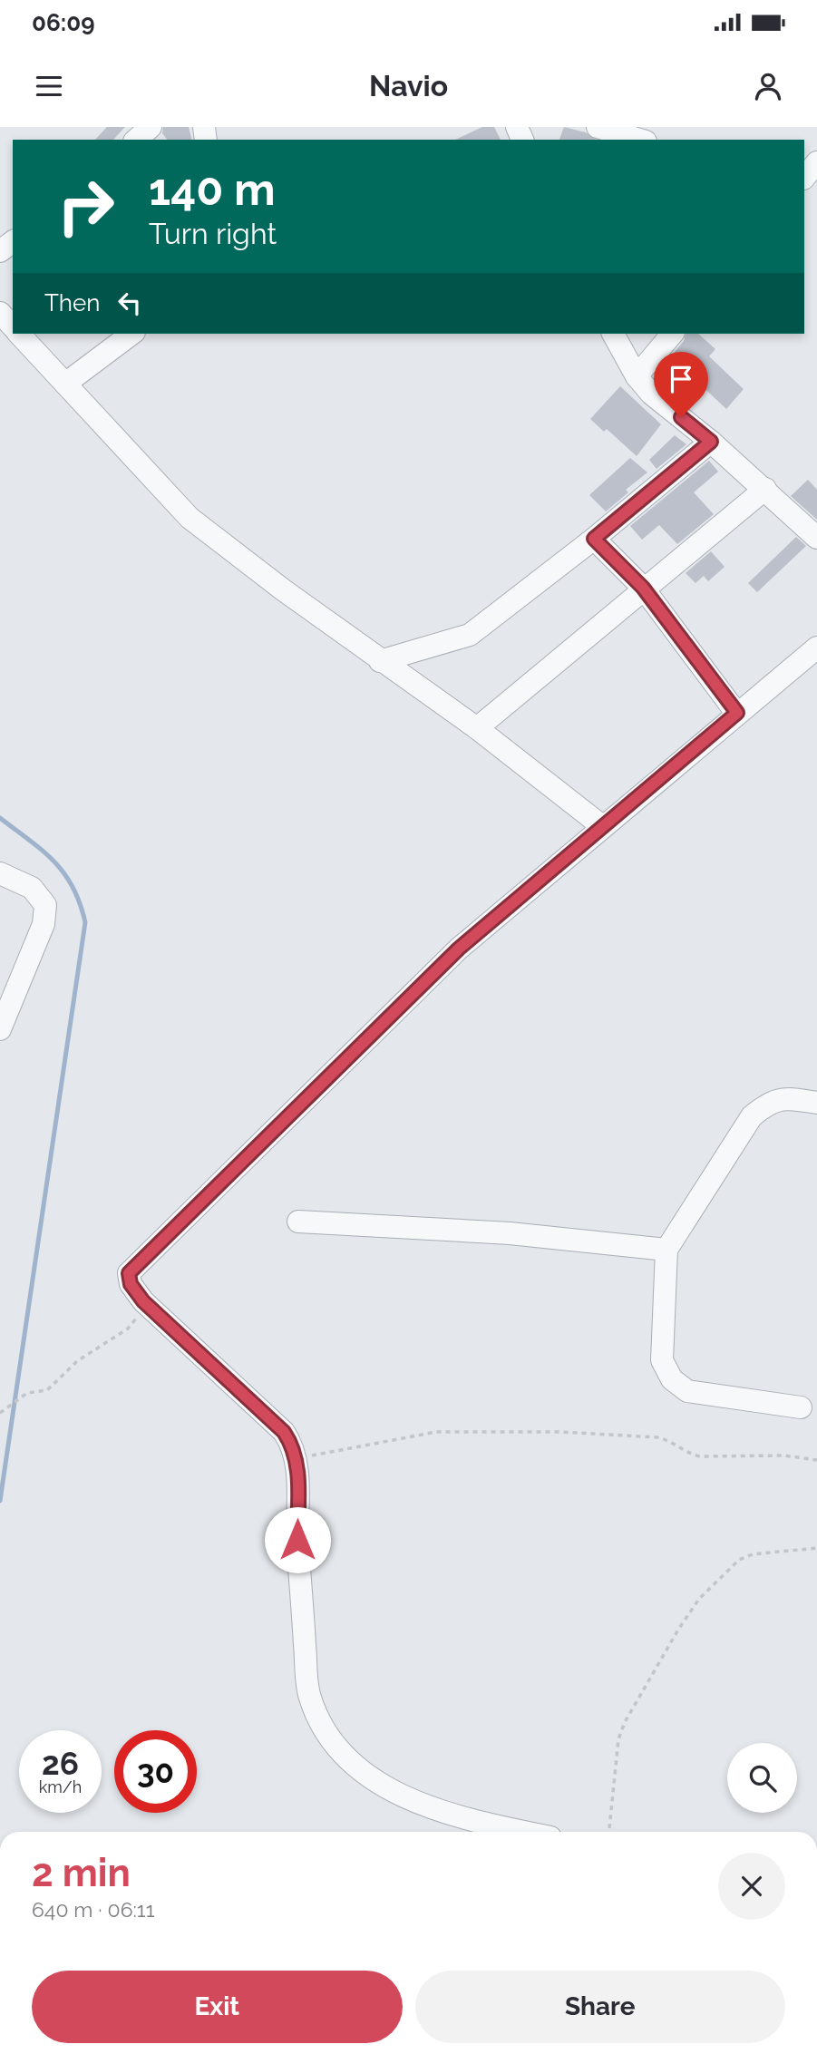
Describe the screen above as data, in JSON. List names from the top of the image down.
{
  "page": {
    "status": "06:09",
    "header": "Navio",
    "turn": ["140 m", "Turn right"],
    "then": "Then",
    "speed": "26 km/h",
    "limit": "30",
    "heading": ["2 min", "640 m · 06:11"],
    "buttons": ["Exit", "Share"]
  }
}
